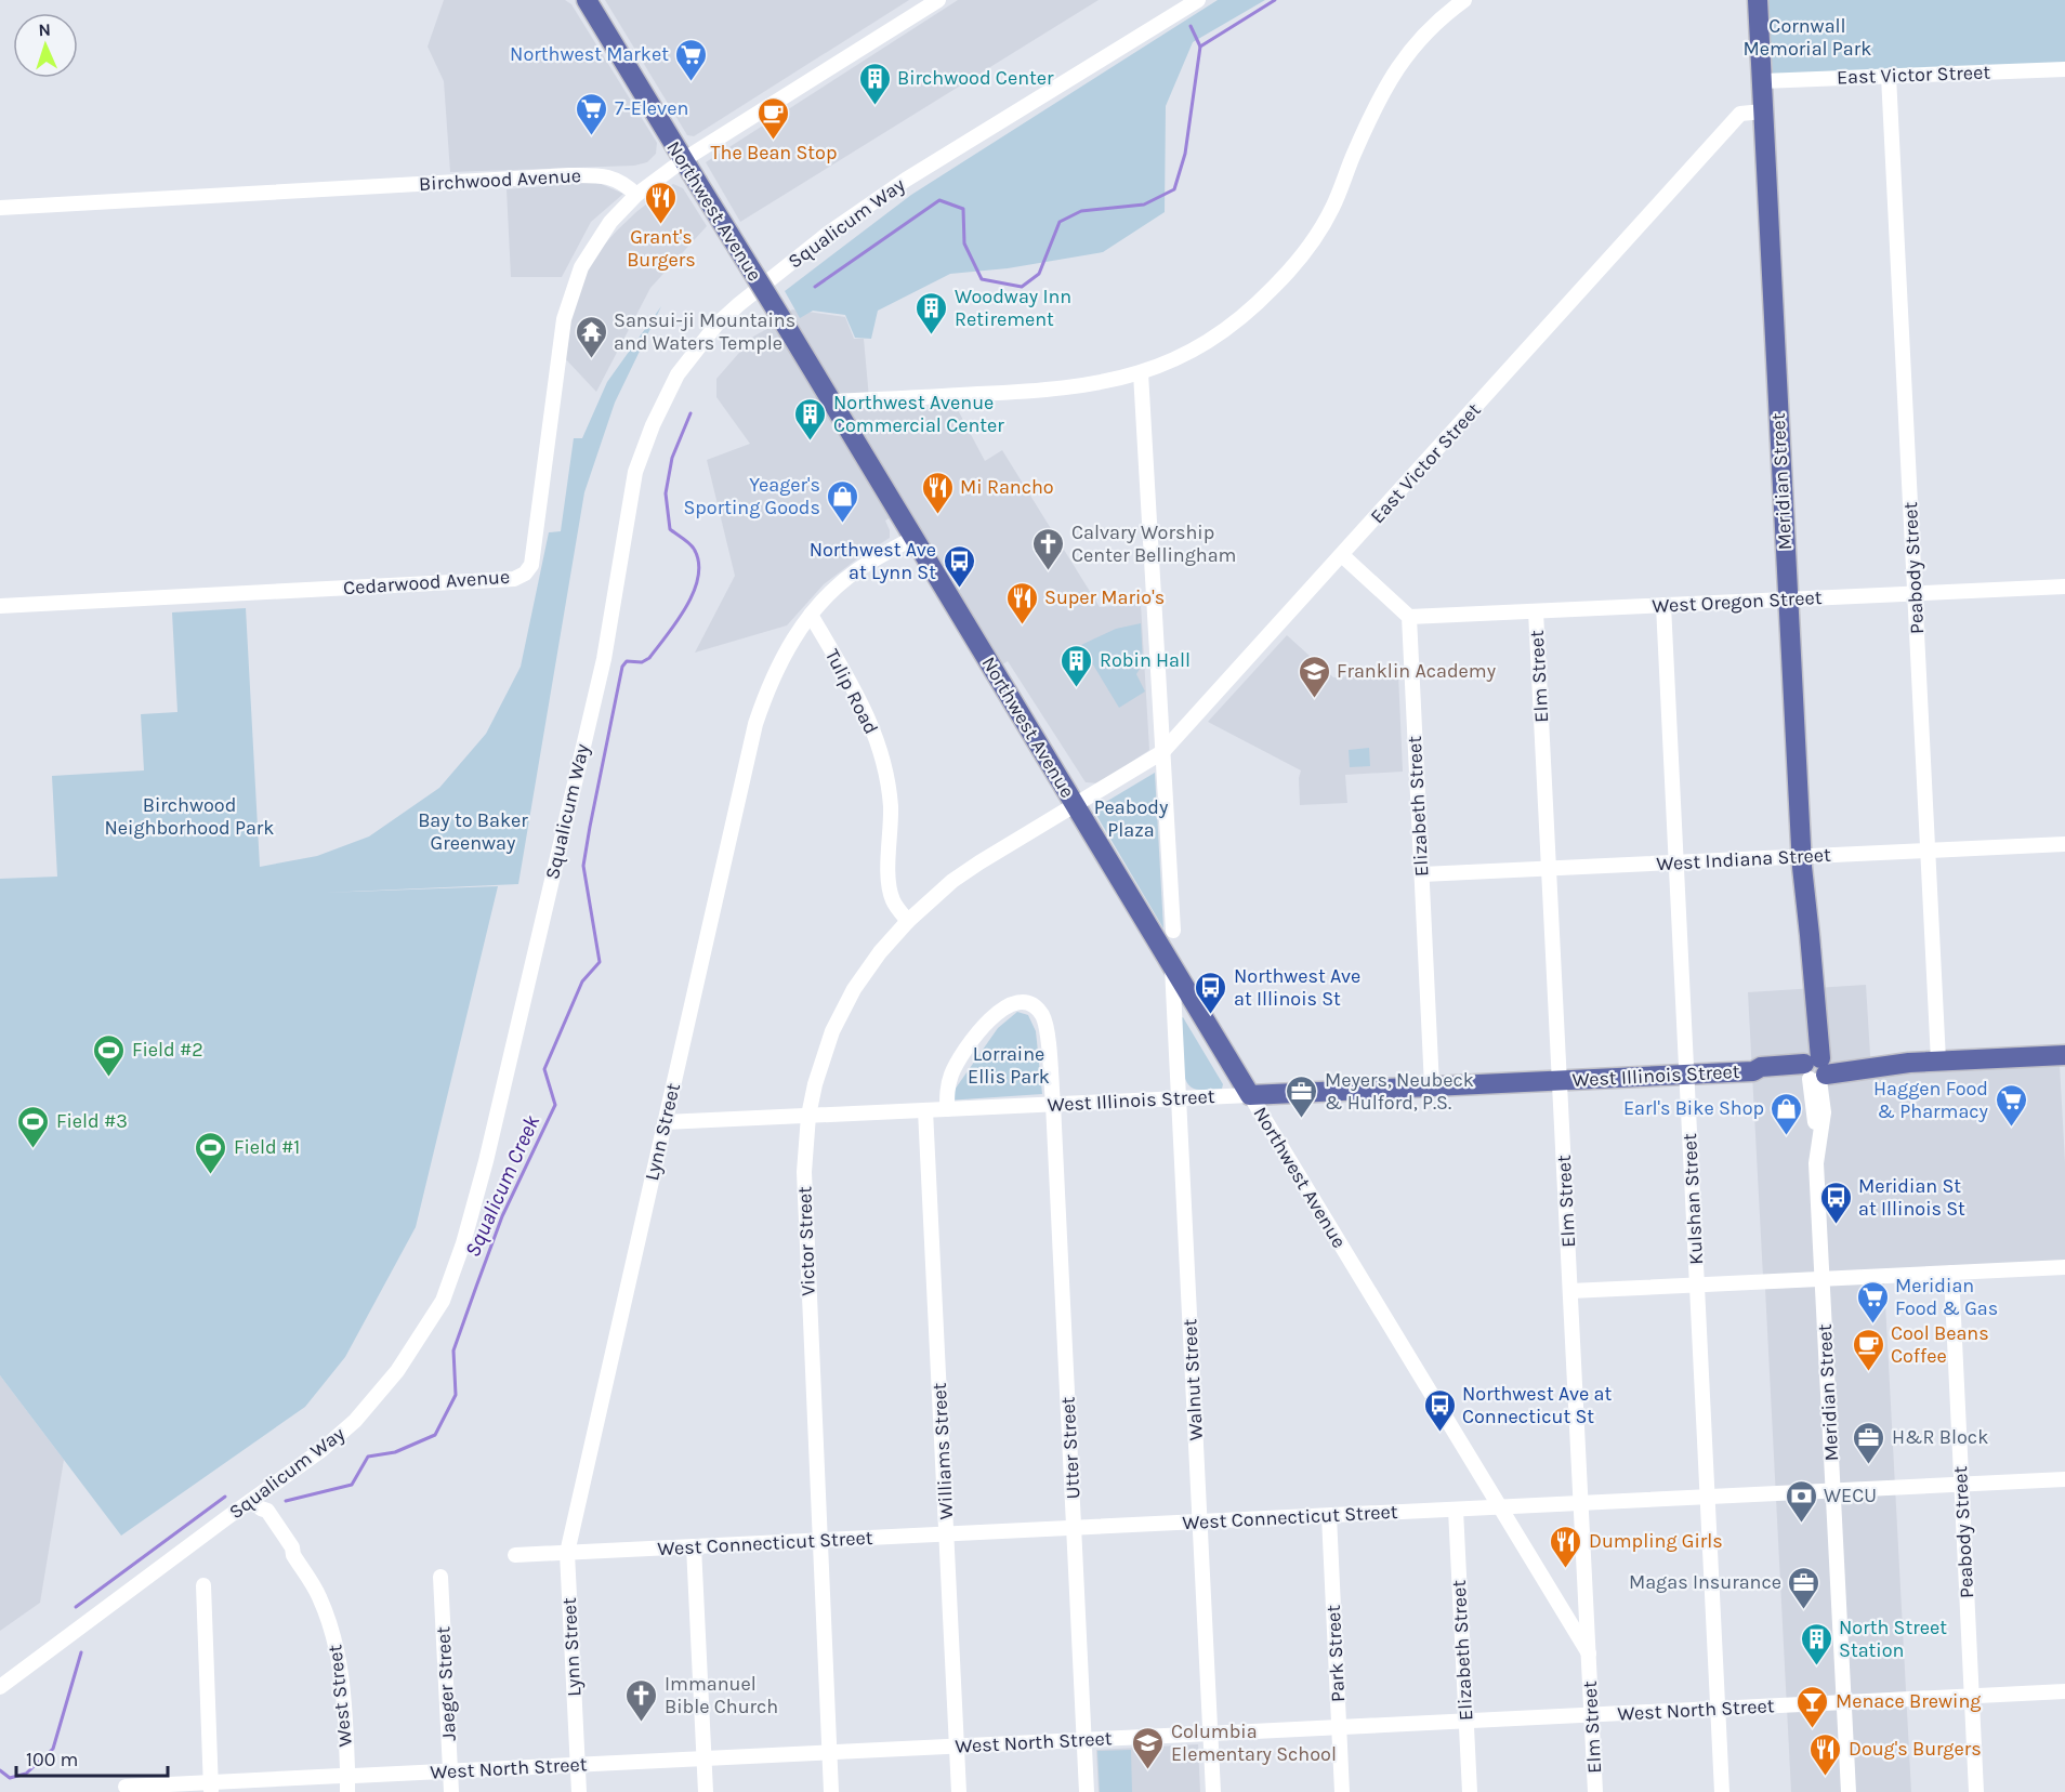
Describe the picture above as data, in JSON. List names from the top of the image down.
{
  "streets": {
    "main road": ["Northwest Avenue", "Meridian Street", "West Illinois Street"],
    "street": [
      "East Victor Street",
      "Birchwood Avenue",
      "Squalicum Way",
      "Peabody Street",
      "Cedarwood Avenue",
      "West Oregon Street",
      "Elm Street",
      "Tulip Road",
      "Elizabeth Street",
      "West Indiana Street",
      "Lynn Street",
      "Kulshan Street",
      "Victor Street",
      "Walnut Street",
      "Utter Street",
      "Williams Street",
      "West Connecticut Street",
      "Park Street",
      "Jaeger Street",
      "West Street",
      "West North Street"
    ]
  },
  "crossings": [
    ["East Victor Street", "Northwest Avenue"],
    ["East Victor Street", "Meridian Street"],
    ["East Victor Street", "Peabody Street"],
    ["East Victor Street", "Victor Street"],
    ["Birchwood Avenue", "Cedarwood Avenue"],
    ["Northwest Avenue", "Elm Street"],
    ["Northwest Avenue", "West Illinois Street"],
    ["Northwest Avenue", "Lynn Street"],
    ["Northwest Avenue", "Victor Street"],
    ["Northwest Avenue", "Walnut Street"],
    ["Northwest Avenue", "West Connecticut Street"],
    ["Squalicum Way", "West Street"],
    ["Meridian Street", "West Oregon Street"],
    ["Meridian Street", "West Indiana Street"],
    ["Meridian Street", "West Illinois Street"],
    ["Meridian Street", "West Connecticut Street"],
    ["Meridian Street", "West North Street"],
    ["Peabody Street", "West Oregon Street"],
    ["Peabody Street", "West Indiana Street"],
    ["Peabody Street", "West Illinois Street"],
    ["Peabody Street", "West Connecticut Street"],
    ["Peabody Street", "West North Street"],
    ["West Oregon Street", "Elm Street"],
    ["West Oregon Street", "Elizabeth Street"],
    ["West Oregon Street", "Kulshan Street"],
    ["Elm Street", "West Indiana Street"],
    ["Elm Street", "West Illinois Street"],
    ["Elm Street", "West Connecticut Street"],
    ["Elm Street", "West North Street"],
    ["Tulip Road", "Lynn Street"],
    ["Tulip Road", "Victor Street"],
    ["Elizabeth Street", "West Indiana Street"],
    ["Elizabeth Street", "West Illinois Street"],
    ["Elizabeth Street", "West Connecticut Street"],
    ["Elizabeth Street", "West North Street"],
    ["West Indiana Street", "Kulshan Street"],
    ["West Illinois Street", "Lynn Street"],
    ["West Illinois Street", "Kulshan Street"],
    ["West Illinois Street", "Victor Street"],
    ["West Illinois Street", "Walnut Street"],
    ["West Illinois Street", "Utter Street"],
    ["West Illinois Street", "Williams Street"],
    ["Lynn Street", "West Connecticut Street"],
    ["Lynn Street", "West North Street"],
    ["Kulshan Street", "West Connecticut Street"],
    ["Kulshan Street", "West North Street"],
    ["Victor Street", "West Connecticut Street"],
    ["Victor Street", "West North Street"],
    ["Walnut Street", "West Connecticut Street"],
    ["Walnut Street", "West North Street"],
    ["Utter Street", "West Connecticut Street"],
    ["Utter Street", "West North Street"],
    ["Williams Street", "West Connecticut Street"],
    ["Williams Street", "West North Street"],
    ["West Connecticut Street", "Park Street"],
    ["Park Street", "West North Street"],
    ["Jaeger Street", "West North Street"],
    ["West Street", "West North Street"]
  ],
  "water": ["Squalicum Creek"],
  "parks": [
    "Cornwall Memorial Park",
    "Birchwood Neighborhood Park",
    "Peabody Plaza",
    "Bay to Baker Greenway",
    "Lorraine Ellis Park"
  ],
  "places": {
    "supermarket": [
      "Northwest Market",
      "7-Eleven",
      "Haggen Food & Pharmacy",
      "Meridian Food & Gas"
    ],
    "building": [
      "Birchwood Center",
      "Woodway Inn Retirement",
      "Northwest Avenue Commercial Center",
      "Robin Hall",
      "North Street Station"
    ],
    "cafe": ["The Bean Stop", "Cool Beans Coffee"],
    "restaurant": [
      "Grant's Burgers",
      "Mi Rancho",
      "Super Mario's",
      "Dumpling Girls",
      "Doug's Burgers"
    ],
    "temple": ["Sansui-ji Mountains and Waters Temple"],
    "shop": ["Yeager's Sporting Goods", "Earl's Bike Shop"],
    "church": ["Calvary Worship Center Bellingham", "Immanuel Bible Church"],
    "bus stop": [
      "Northwest Ave at Lynn St",
      "Northwest Ave at Illinois St",
      "Meridian St at Illinois St",
      "Northwest Ave at Connecticut St"
    ],
    "school or university": ["Franklin Academy", "Columbia Elementary School"],
    "sports": ["Field #2", "Field #3", "Field #1"],
    "office": ["Meyers, Neubeck & Hulford, P.S.", "H&R Block", "Magas Insurance"],
    "bank": ["WECU"],
    "bar": ["Menace Brewing"]
  },
  "scale_bar": "100 m",
  "north": "top"
}
